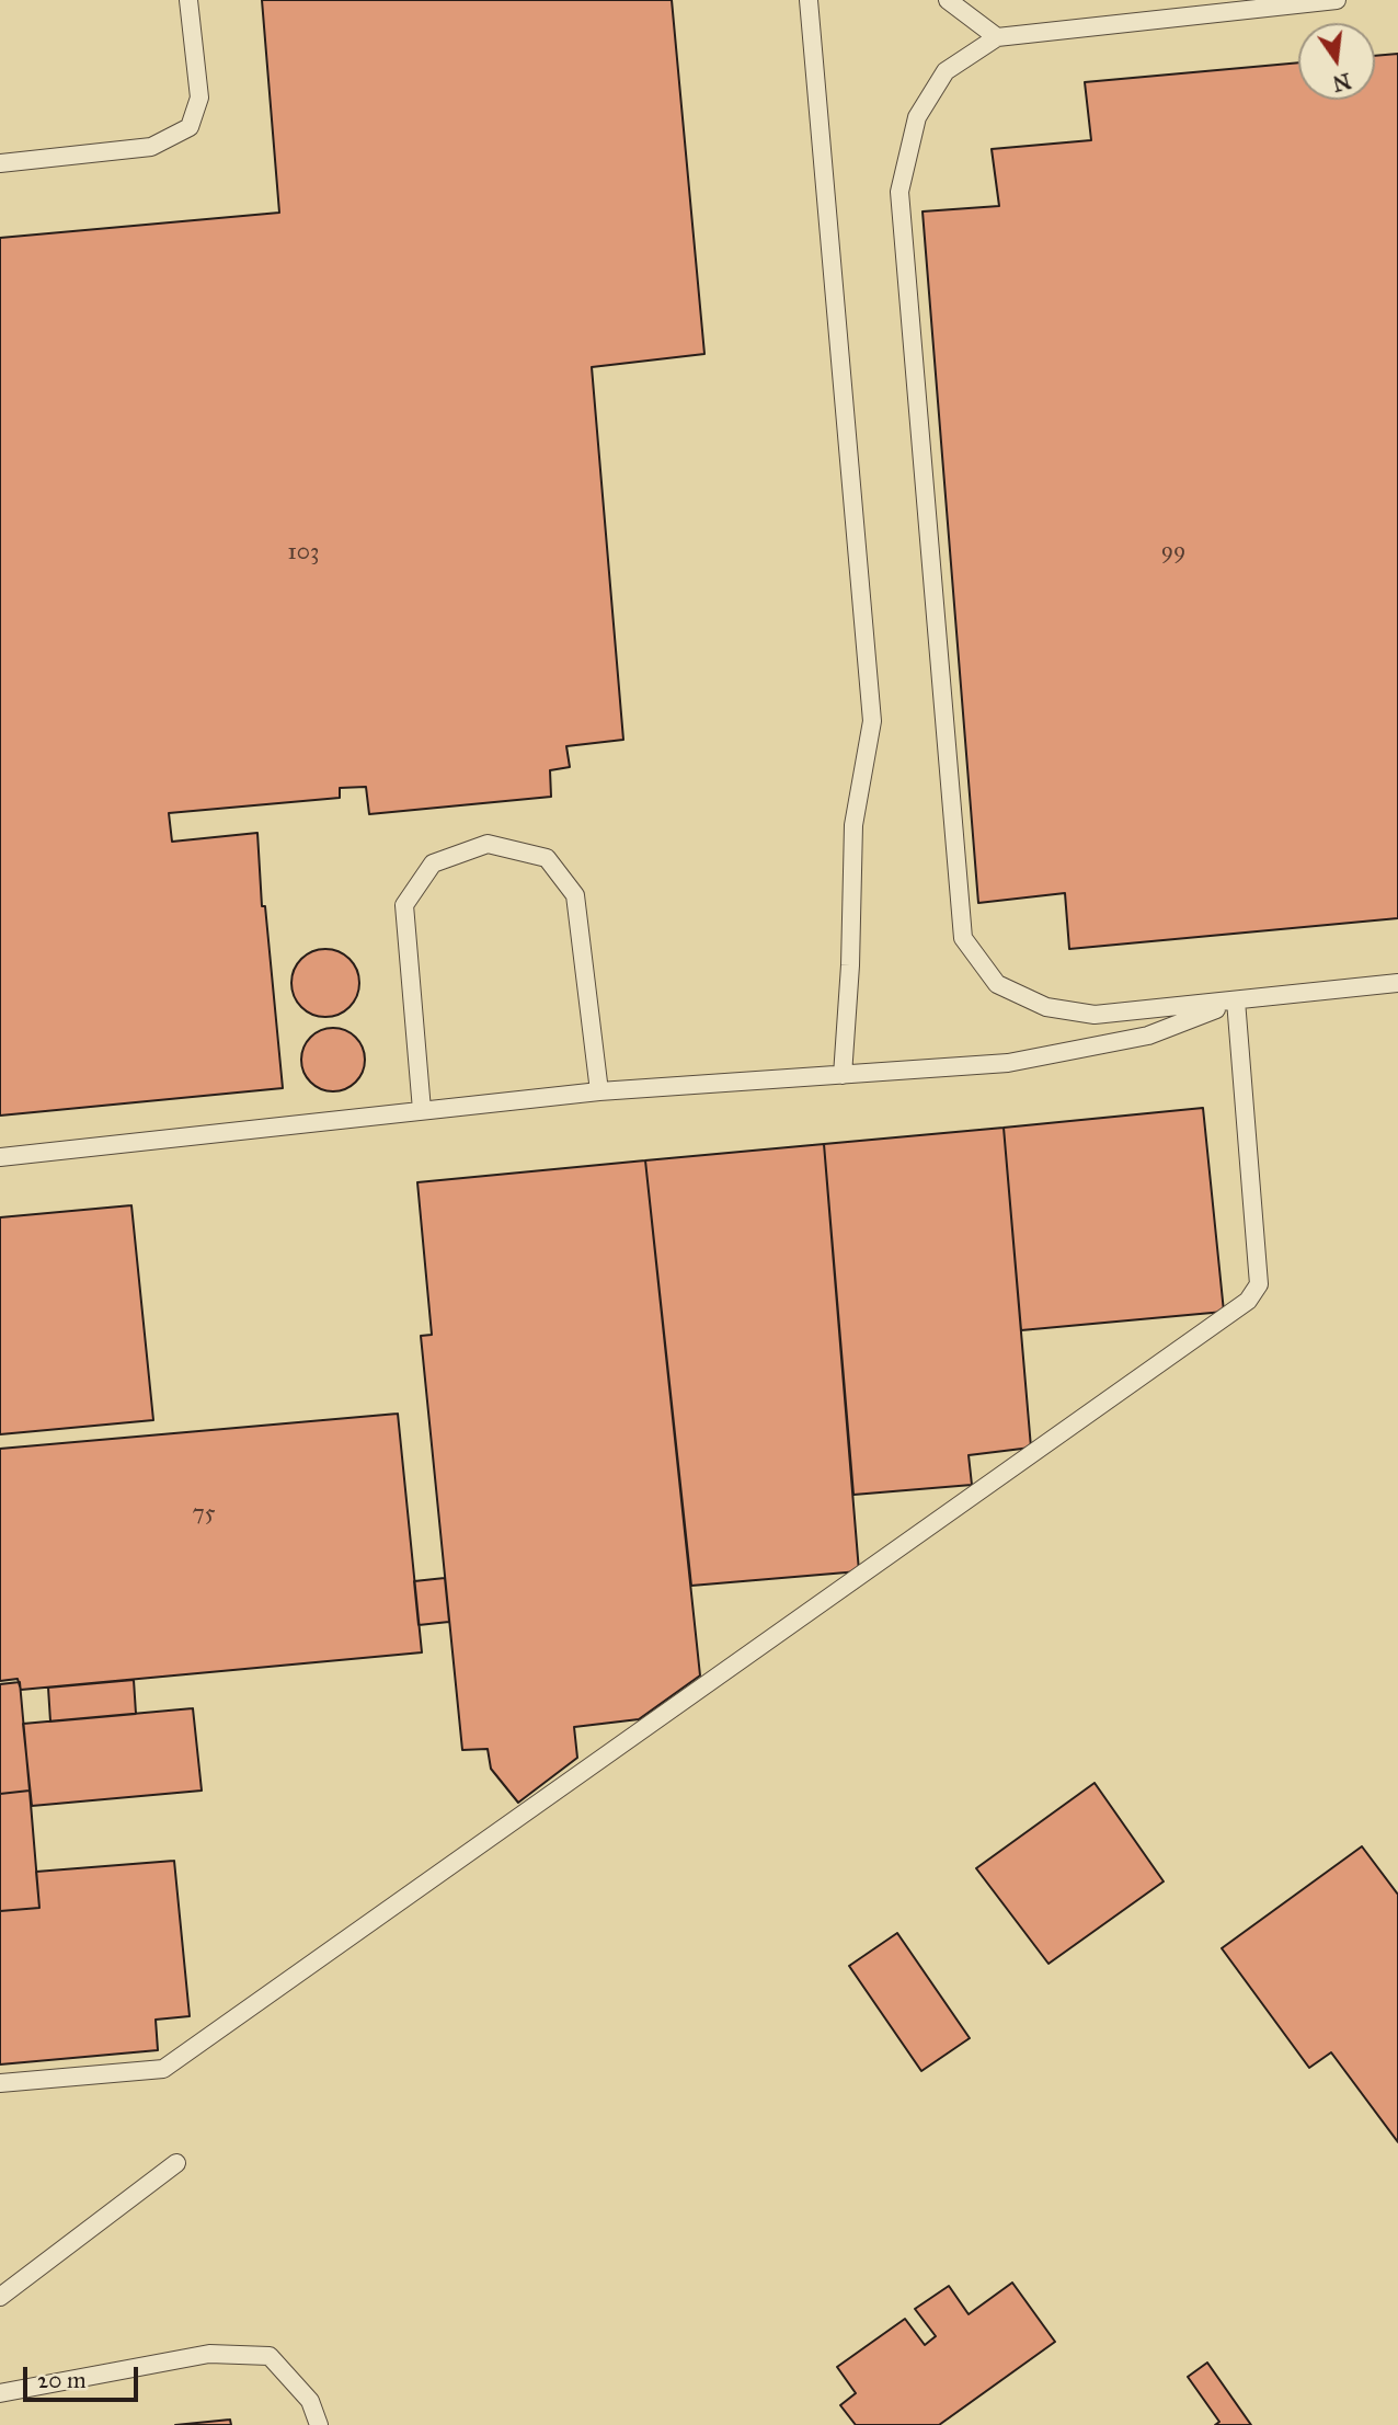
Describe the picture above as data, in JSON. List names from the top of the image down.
{
  "house_numbers": ["99", "103", "75"],
  "scale_bar": "20 m",
  "north": "bottom"
}
